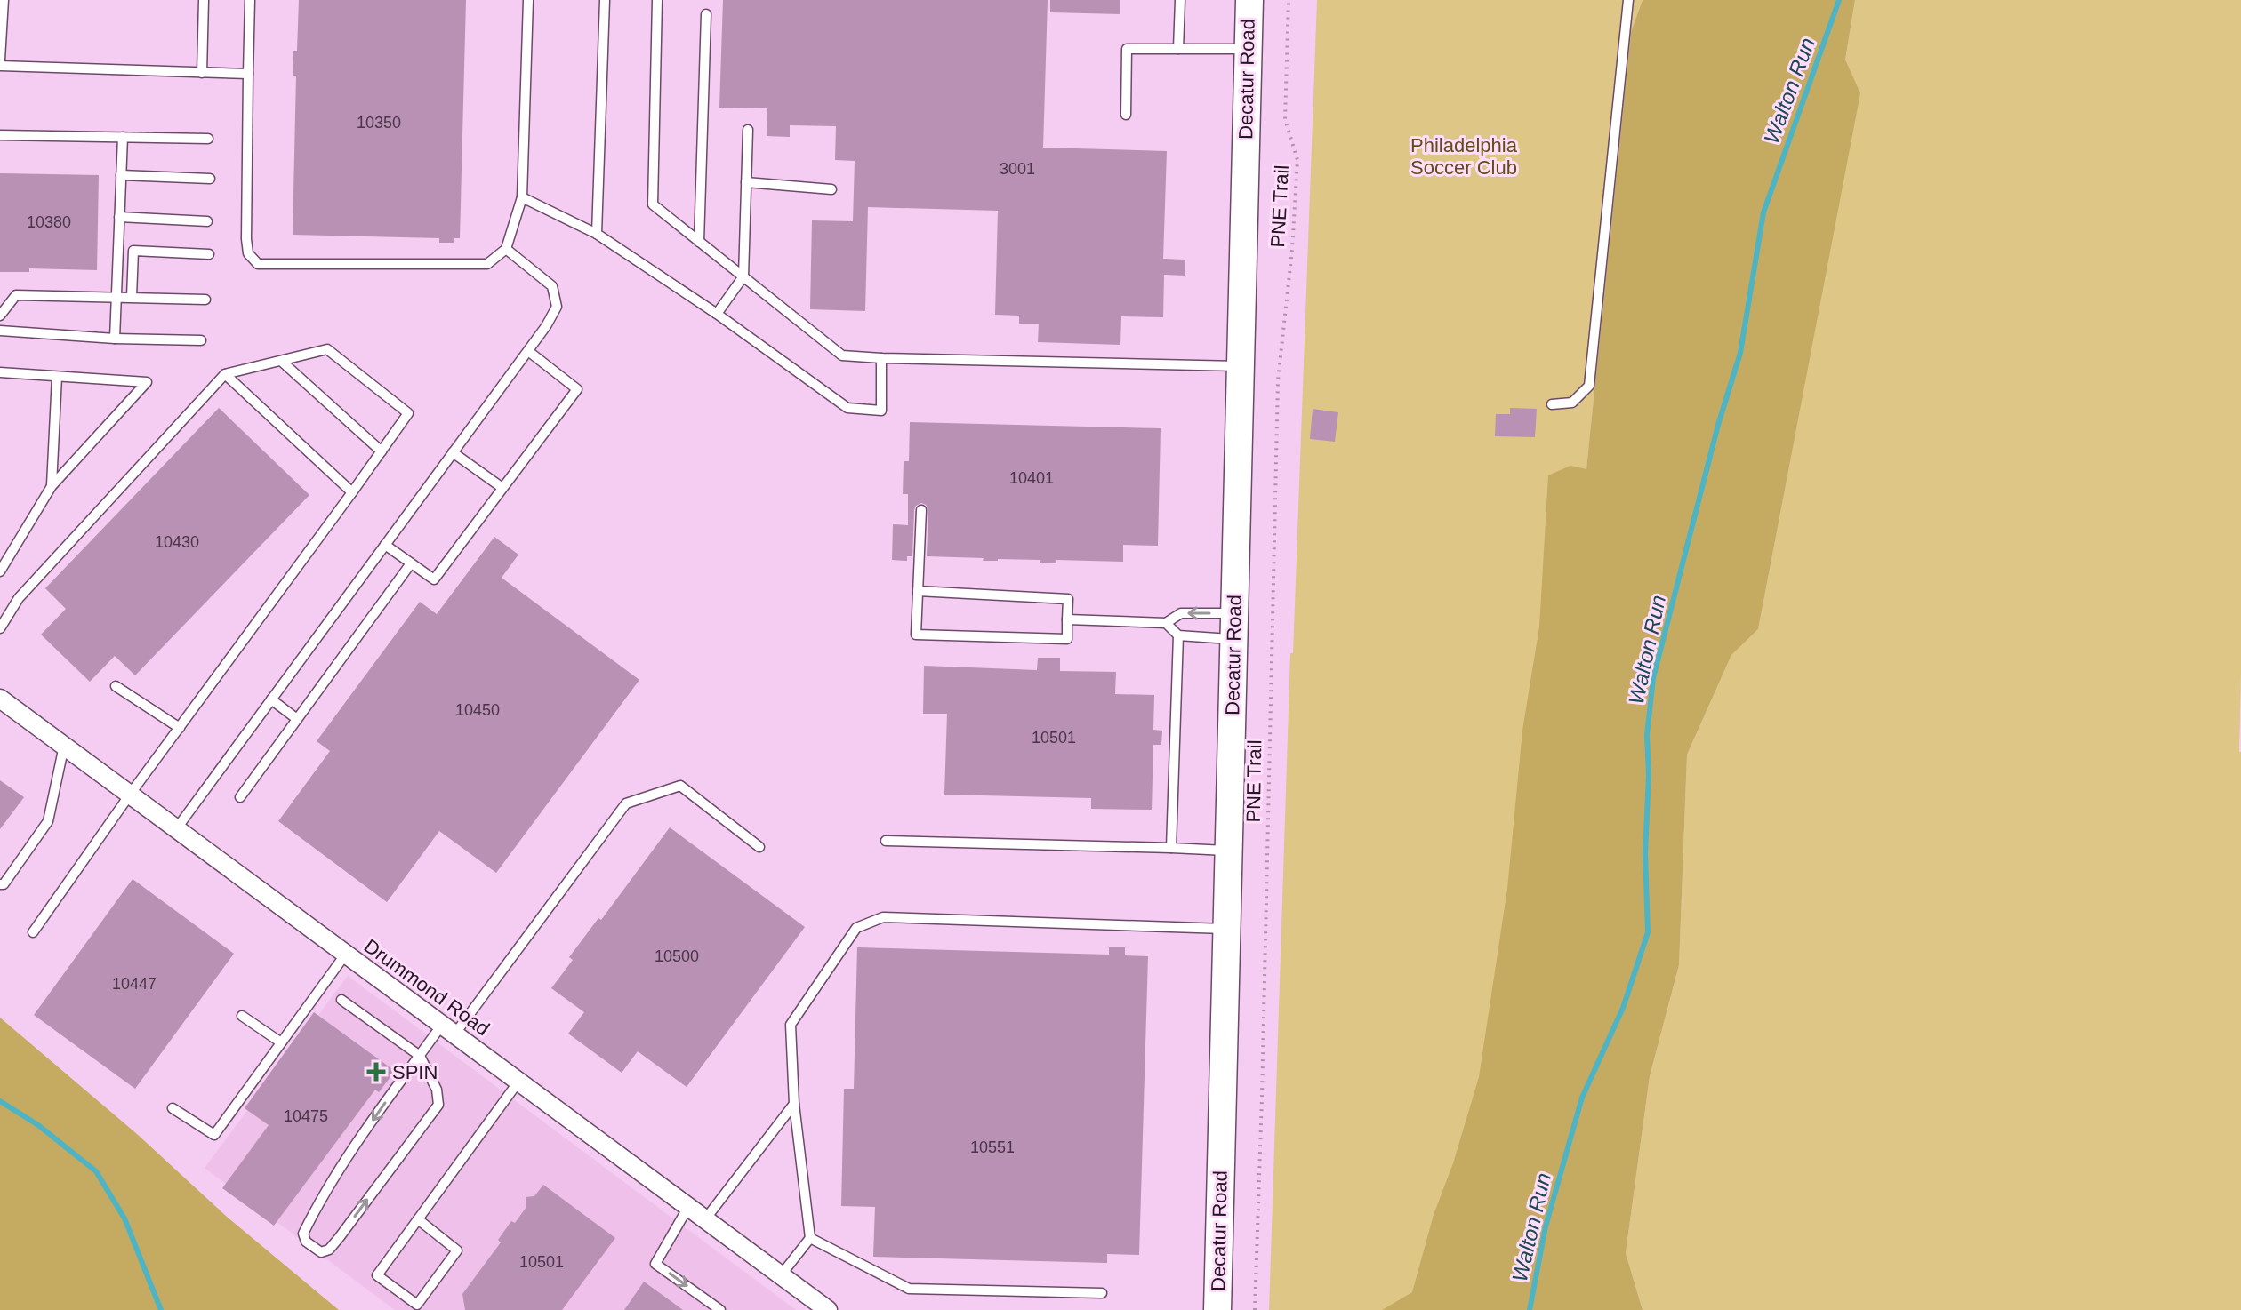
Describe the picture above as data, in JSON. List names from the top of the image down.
{
  "streets": {
    "street": ["Decatur Road", "Drummond Road"],
    "path": ["PNE Trail"]
  },
  "water": ["Walton Run"],
  "parks": ["Philadelphia Soccer Club"],
  "places": {
    "health": ["SPIN"]
  },
  "house_numbers": [
    "10350",
    "3001",
    "10380",
    "10401",
    "10430",
    "10450",
    "10501",
    "10500",
    "10447",
    "10475",
    "10551",
    "10501"
  ]
}
